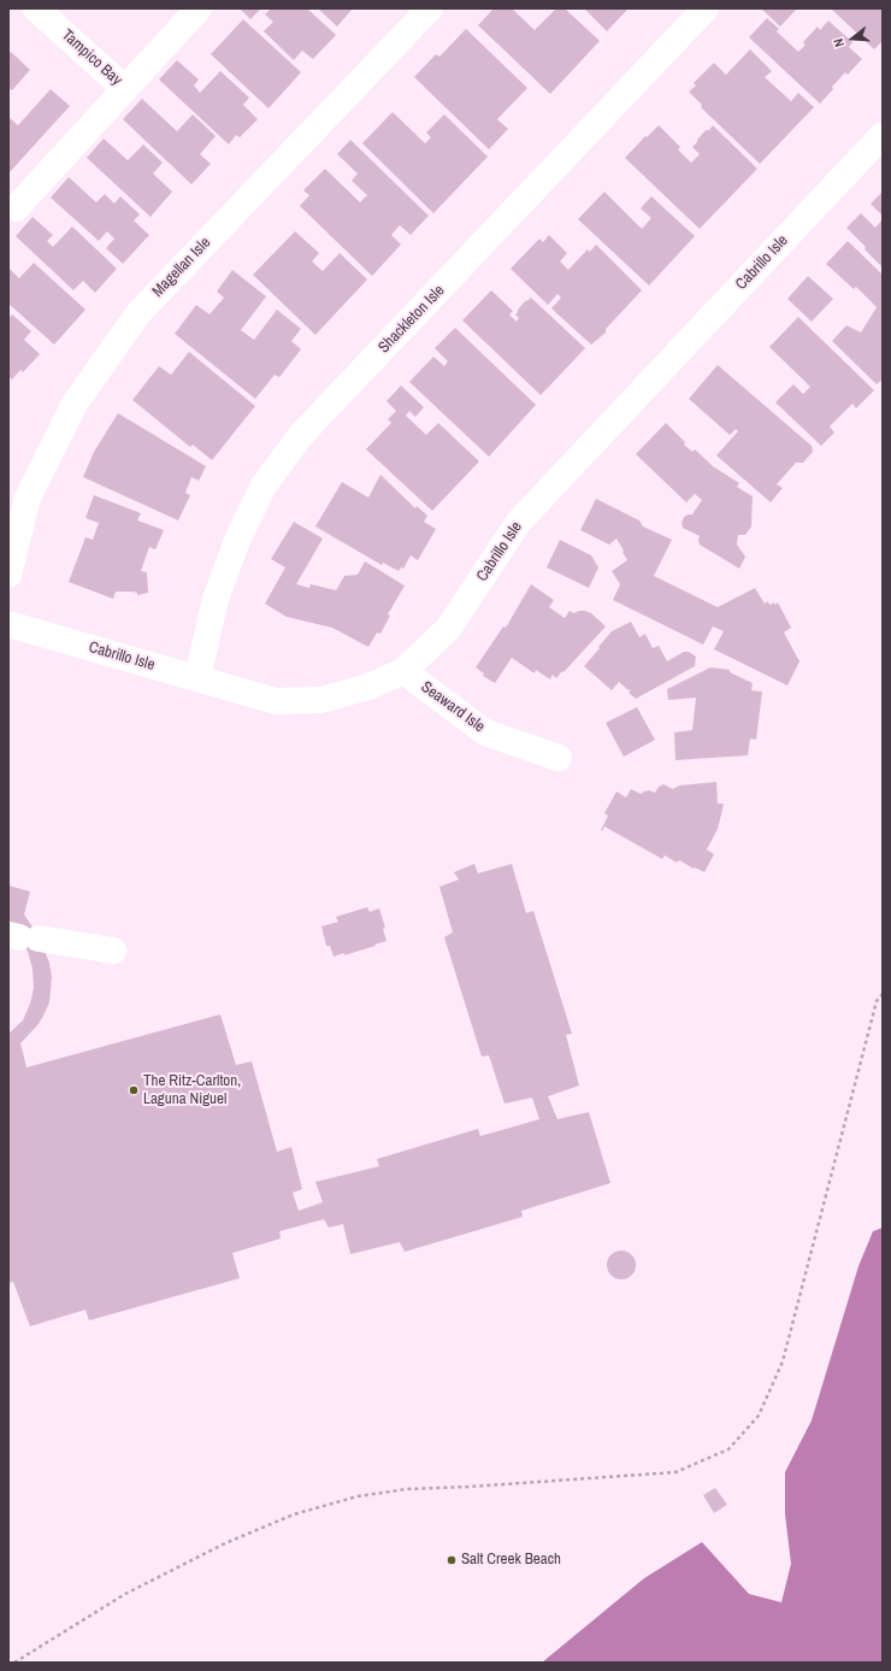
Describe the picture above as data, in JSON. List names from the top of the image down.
{
  "streets": {
    "street": [
      "Tampico Bay",
      "Cabrillo Isle",
      "Magellan Isle",
      "Shackleton Isle",
      "Seaward Isle"
    ]
  },
  "crossings": [
    ["Cabrillo Isle", "Shackleton Isle"],
    ["Cabrillo Isle", "Seaward Isle"]
  ],
  "places": ["The Ritz-Carlton, Laguna Niguel", "Salt Creek Beach"],
  "north": "left"
}
